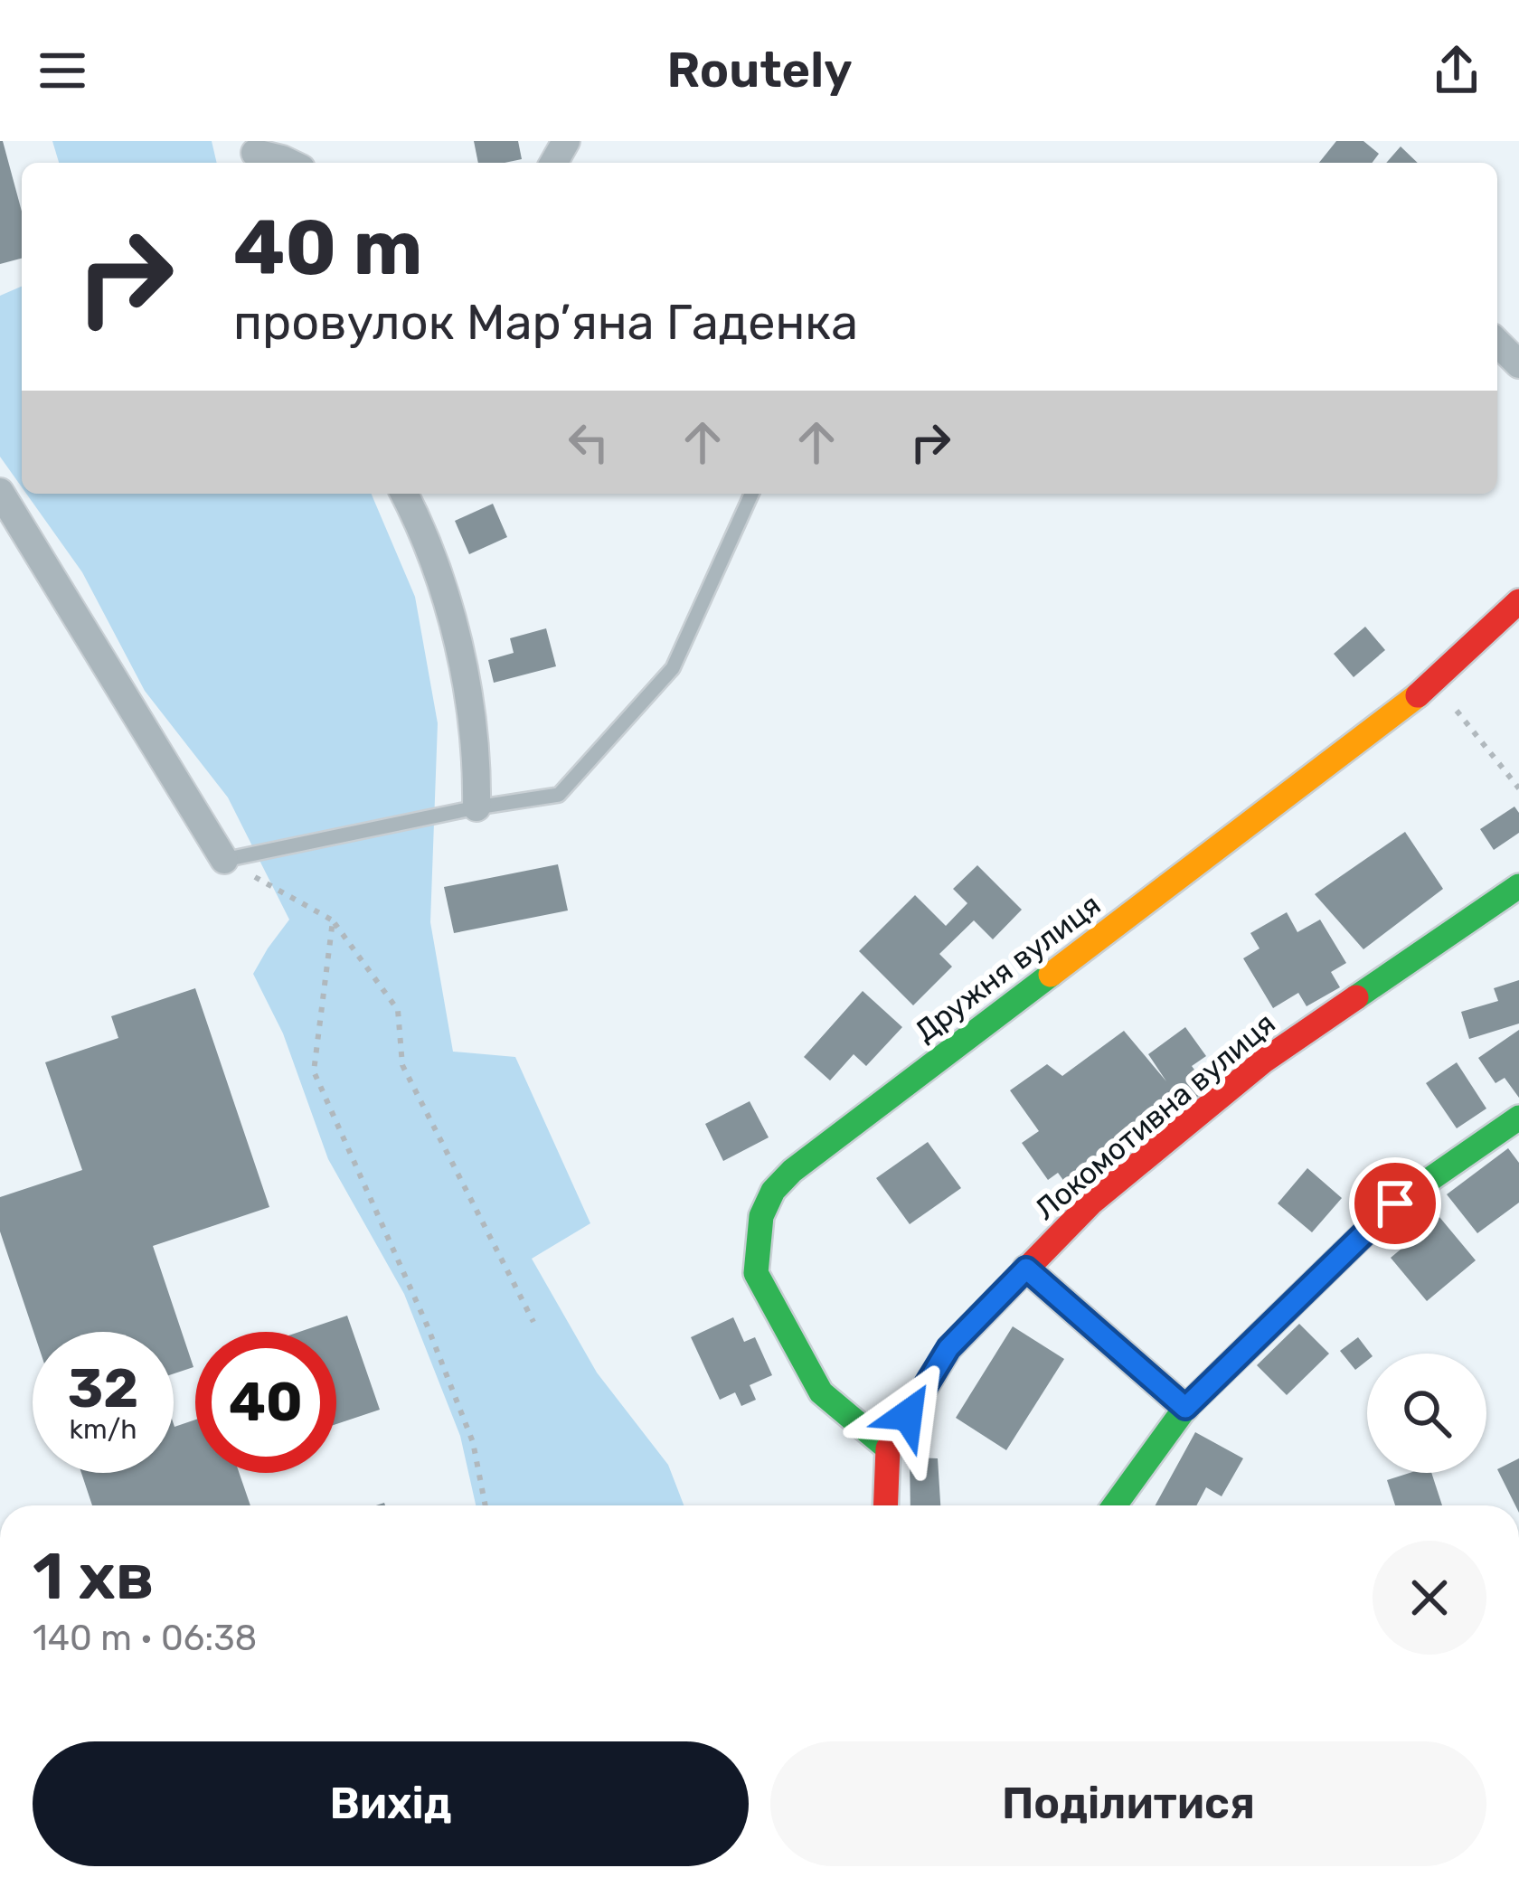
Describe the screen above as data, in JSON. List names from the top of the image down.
{
  "streets": {
    "street": ["Дружня вулиця", "Локомотивна вулиця"]
  },
  "crossings": [
    ["Дружня вулиця", "Локомотивна вулиця"]
  ],
  "page": {
    "header": "Routely",
    "turn": ["40 m", "провулок Мар’яна Гаденка"],
    "speed": "32 km/h",
    "limit": "40",
    "heading": ["1 хв", "140 m · 06:38"],
    "buttons": ["Вихід", "Поділитися"]
  }
}
